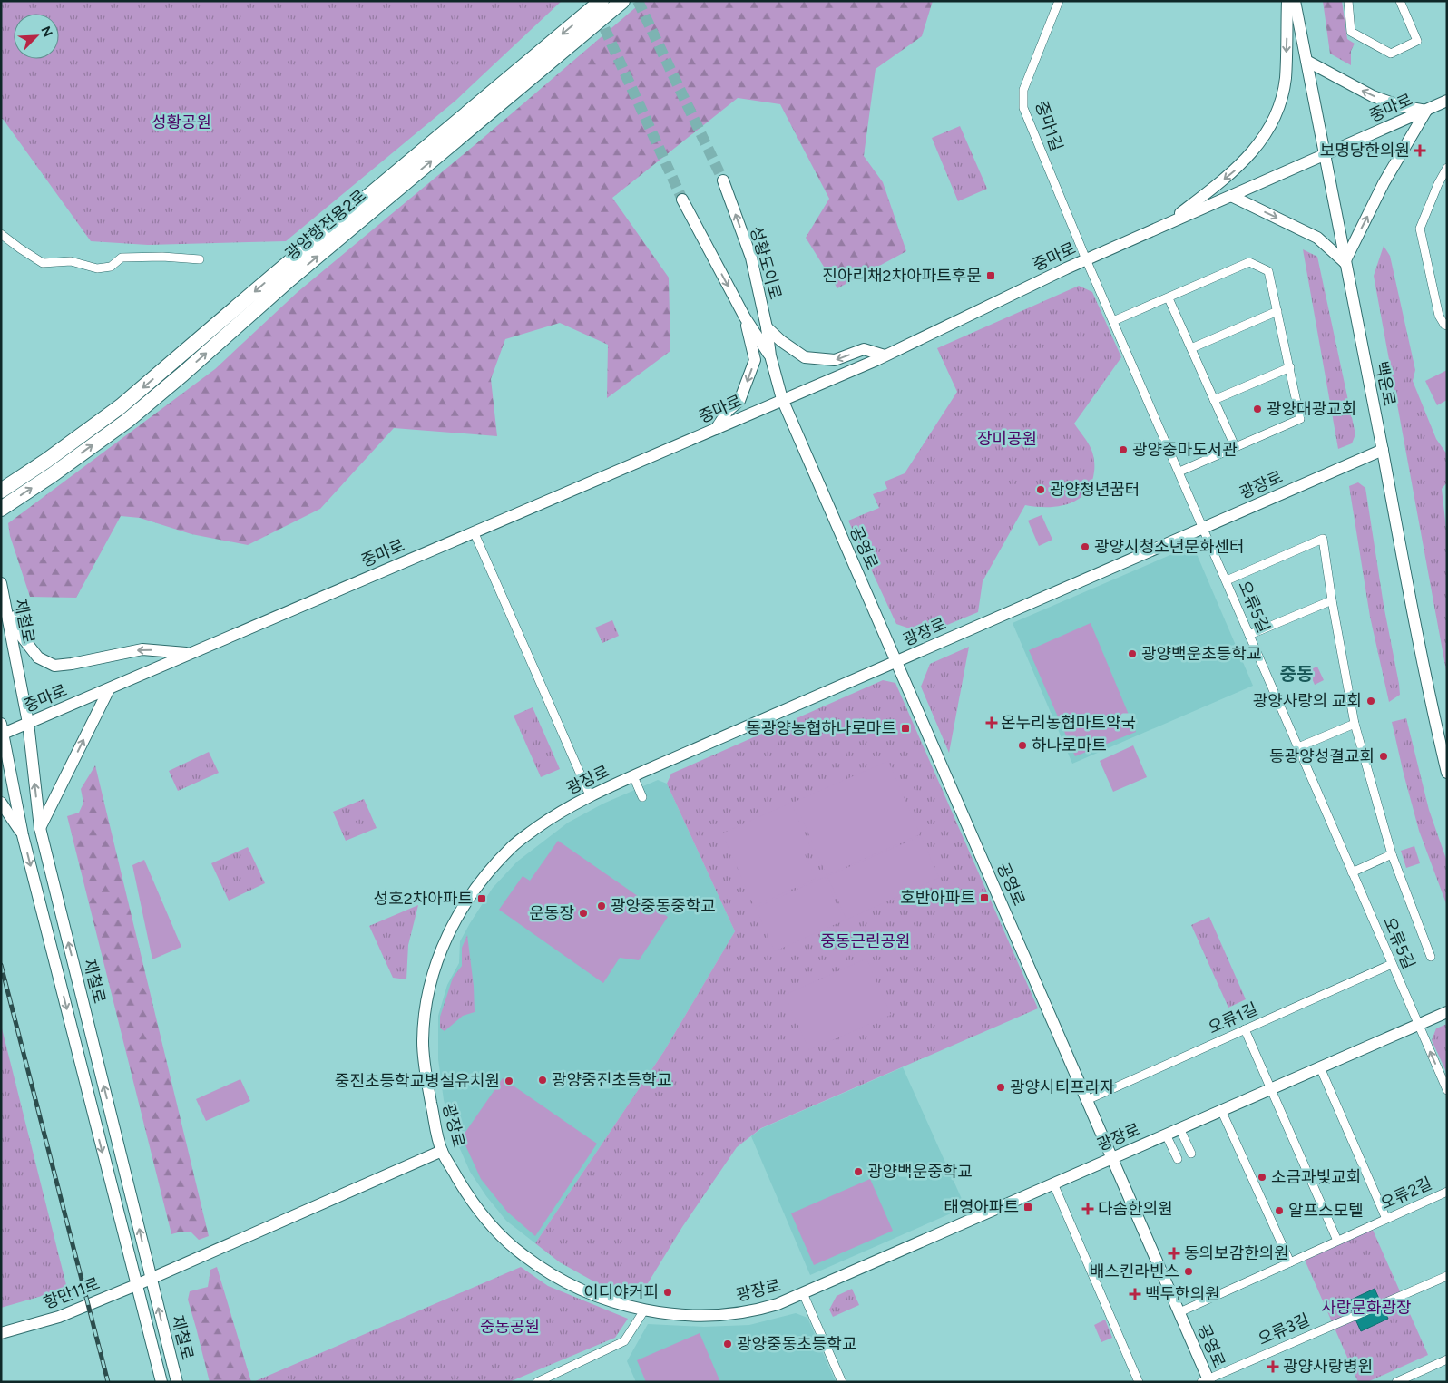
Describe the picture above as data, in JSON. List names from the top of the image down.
{
  "streets": {
    "highway": ["광양항전용2로"],
    "main road": [
      "중마로",
      "성황도이로",
      "백운로",
      "광장로",
      "공영로",
      "제철로",
      "항만11로"
    ],
    "street": [
      "중마1길",
      "오류5길",
      "오류1길",
      "오류2길",
      "오류3길"
    ]
  },
  "crossings": [
    ["중마로", "중마1길"],
    ["중마로", "성황도이로"],
    ["중마로", "백운로"],
    ["중마로", "공영로"],
    ["중마로", "오류5길"],
    ["중마로", "제철로"],
    ["중마1길", "오류5길"],
    ["성황도이로", "공영로"],
    ["백운로", "광장로"],
    ["광장로", "공영로"],
    ["광장로", "오류5길"],
    ["광장로", "항만11로"],
    ["공영로", "오류1길"],
    ["공영로", "오류2길"],
    ["공영로", "오류3길"],
    ["오류5길", "오류1길"],
    ["제철로", "항만11로"]
  ],
  "districts": ["중동"],
  "parks": [
    "성황공원",
    "장미공원",
    "중동근린공원",
    "사랑문화광장",
    "중동공원"
  ],
  "places": {
    "health": [
      "보명당한의원",
      "온누리농협마트약국",
      "다솜한의원",
      "동의보감한의원",
      "백두한의원",
      "광양사랑병원"
    ],
    "transit": [
      "진아리채2차아파트후문",
      "동광양농협하나로마트",
      "호반아파트",
      "성호2차아파트",
      "태영아파트"
    ],
    "other": [
      "광양대광교회",
      "광양중마도서관",
      "광양청년꿈터",
      "광양시청소년문화센터",
      "광양백운초등학교",
      "광양사랑의 교회",
      "하나로마트",
      "동광양성결교회",
      "광양중동중학교",
      "운동장",
      "광양중진초등학교",
      "중진초등학교병설유치원",
      "광양시티프라자",
      "광양백운중학교",
      "소금과빛교회",
      "알프스모텔",
      "배스킨라빈스",
      "이디야커피",
      "광양중동초등학교"
    ]
  },
  "north": "top right"
}
